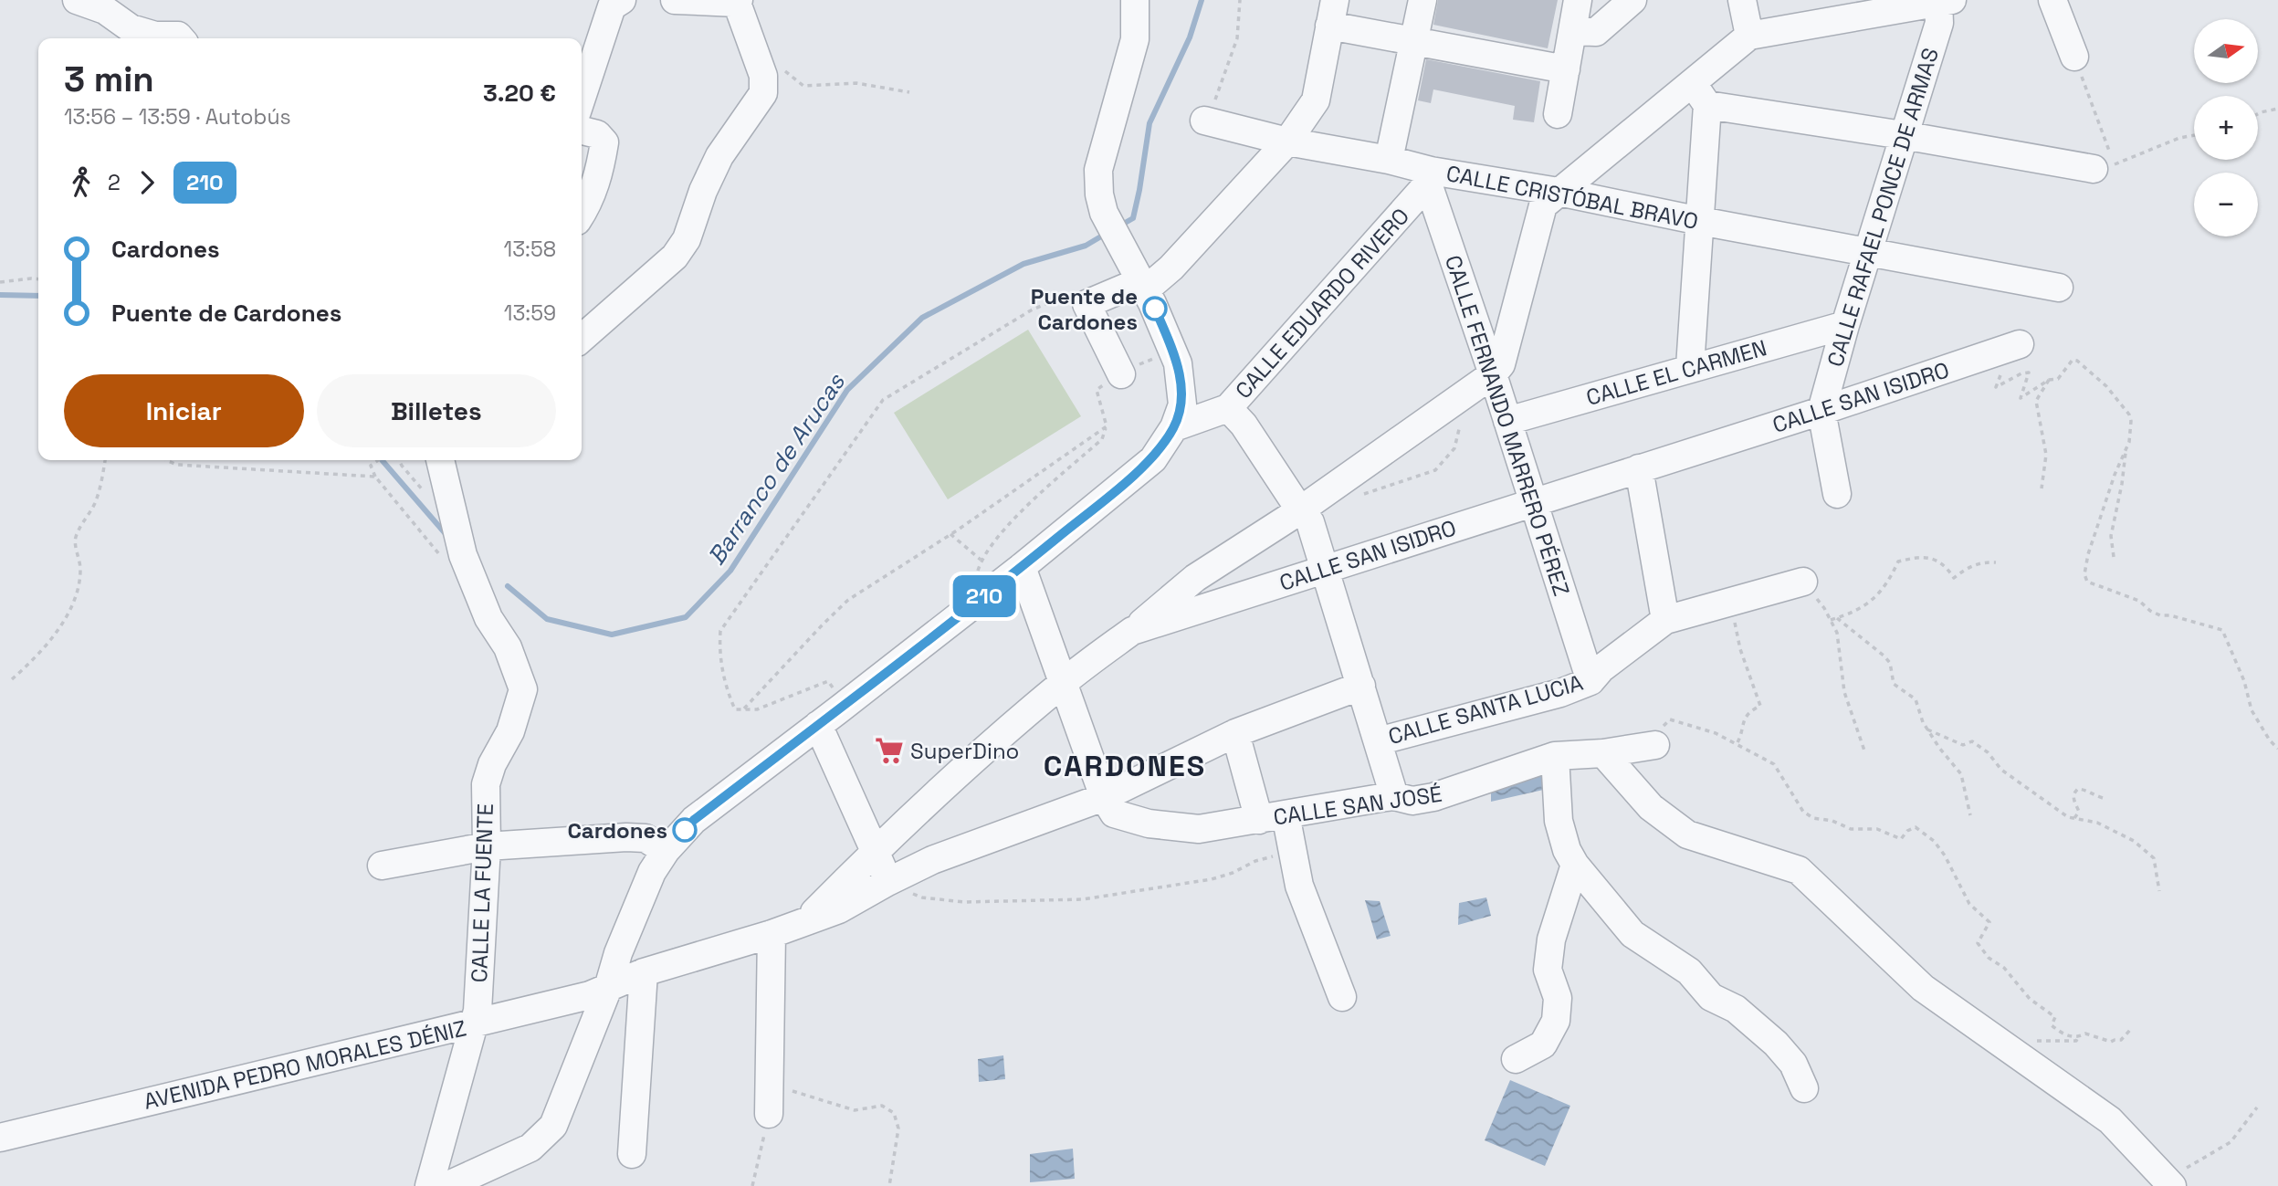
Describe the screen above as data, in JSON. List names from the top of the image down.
{
  "streets": {
    "street": [
      "CALLE CRISTÓBAL BRAVO",
      "CALLE RAFAEL PONCE DE ARMAS",
      "CALLE EDUARDO RIVERO",
      "CALLE EL CARMEN",
      "CALLE SAN ISIDRO",
      "CALLE FERNANDO MARRERO PÉREZ",
      "CALLE SANTA LUCIA",
      "CALLE SAN JOSÉ",
      "CALLE LA FUENTE",
      "AVENIDA PEDRO MORALES DÉNIZ"
    ]
  },
  "crossings": [
    ["CALLE CRISTÓBAL BRAVO", "CALLE RAFAEL PONCE DE ARMAS"],
    ["CALLE CRISTÓBAL BRAVO", "CALLE EDUARDO RIVERO"],
    ["CALLE CRISTÓBAL BRAVO", "CALLE FERNANDO MARRERO PÉREZ"],
    ["CALLE RAFAEL PONCE DE ARMAS", "CALLE EL CARMEN"],
    ["CALLE RAFAEL PONCE DE ARMAS", "CALLE SAN ISIDRO"],
    ["CALLE EDUARDO RIVERO", "CALLE FERNANDO MARRERO PÉREZ"],
    ["CALLE EL CARMEN", "CALLE FERNANDO MARRERO PÉREZ"],
    ["CALLE SAN ISIDRO", "CALLE FERNANDO MARRERO PÉREZ"],
    ["CALLE SAN ISIDRO", "AVENIDA PEDRO MORALES DÉNIZ"],
    ["CALLE FERNANDO MARRERO PÉREZ", "CALLE SANTA LUCIA"],
    ["CALLE SAN JOSÉ", "AVENIDA PEDRO MORALES DÉNIZ"],
    ["CALLE LA FUENTE", "AVENIDA PEDRO MORALES DÉNIZ"]
  ],
  "districts": ["CARDONES"],
  "water": ["Barranco de Arucas"],
  "places": {
    "other": ["Puente de Cardones", "Cardones"],
    "supermarket": ["SuperDino"]
  },
  "lines": ["bus line 210"],
  "north": "right",
  "page": {
    "on_map": "210",
    "map_buttons": ["+", "−"],
    "heading": ["3 min", "13:56 – 13:59 · Autobús", "3.20 €"],
    "legs": ["2", "210"],
    "list": [
      {
        "name": "Cardones",
        "value": "13:58"
      },
      {
        "name": "Puente de Cardones",
        "value": "13:59"
      }
    ],
    "buttons": ["Iniciar", "Billetes"]
  }
}
